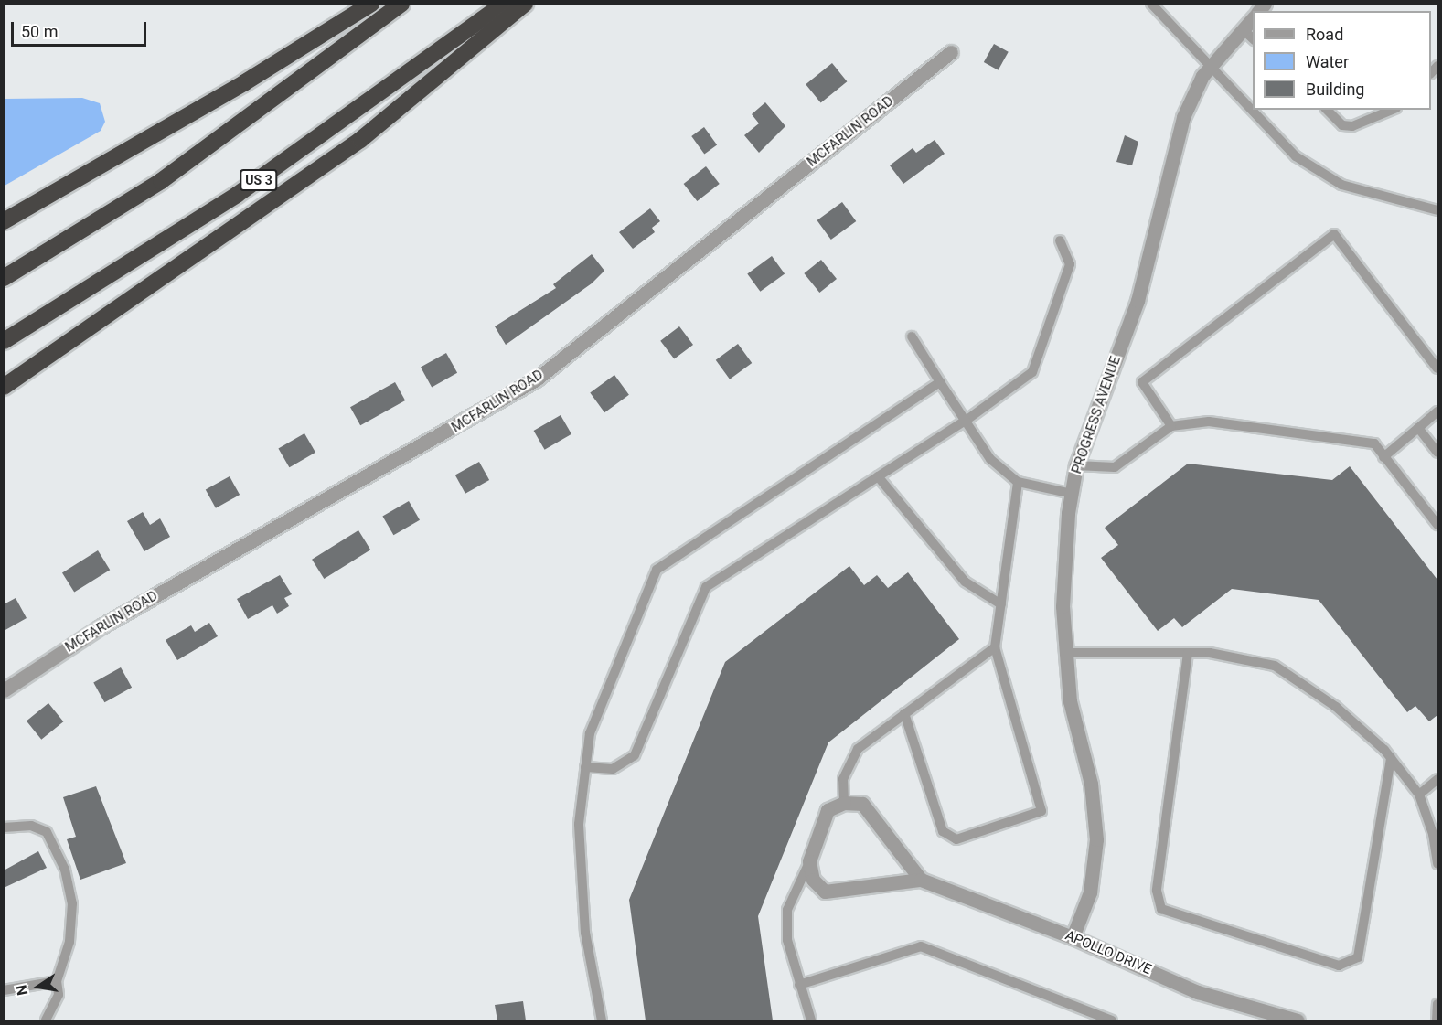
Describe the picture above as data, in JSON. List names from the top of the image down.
{
  "streets": {
    "highway": ["US 3"],
    "street": ["MCFARLIN ROAD", "PROGRESS AVENUE", "APOLLO DRIVE"]
  },
  "crossings": [
    ["PROGRESS AVENUE", "APOLLO DRIVE"]
  ],
  "legend": ["Road", "Water", "Building"],
  "scale_bar": "50 m",
  "north": "left"
}
